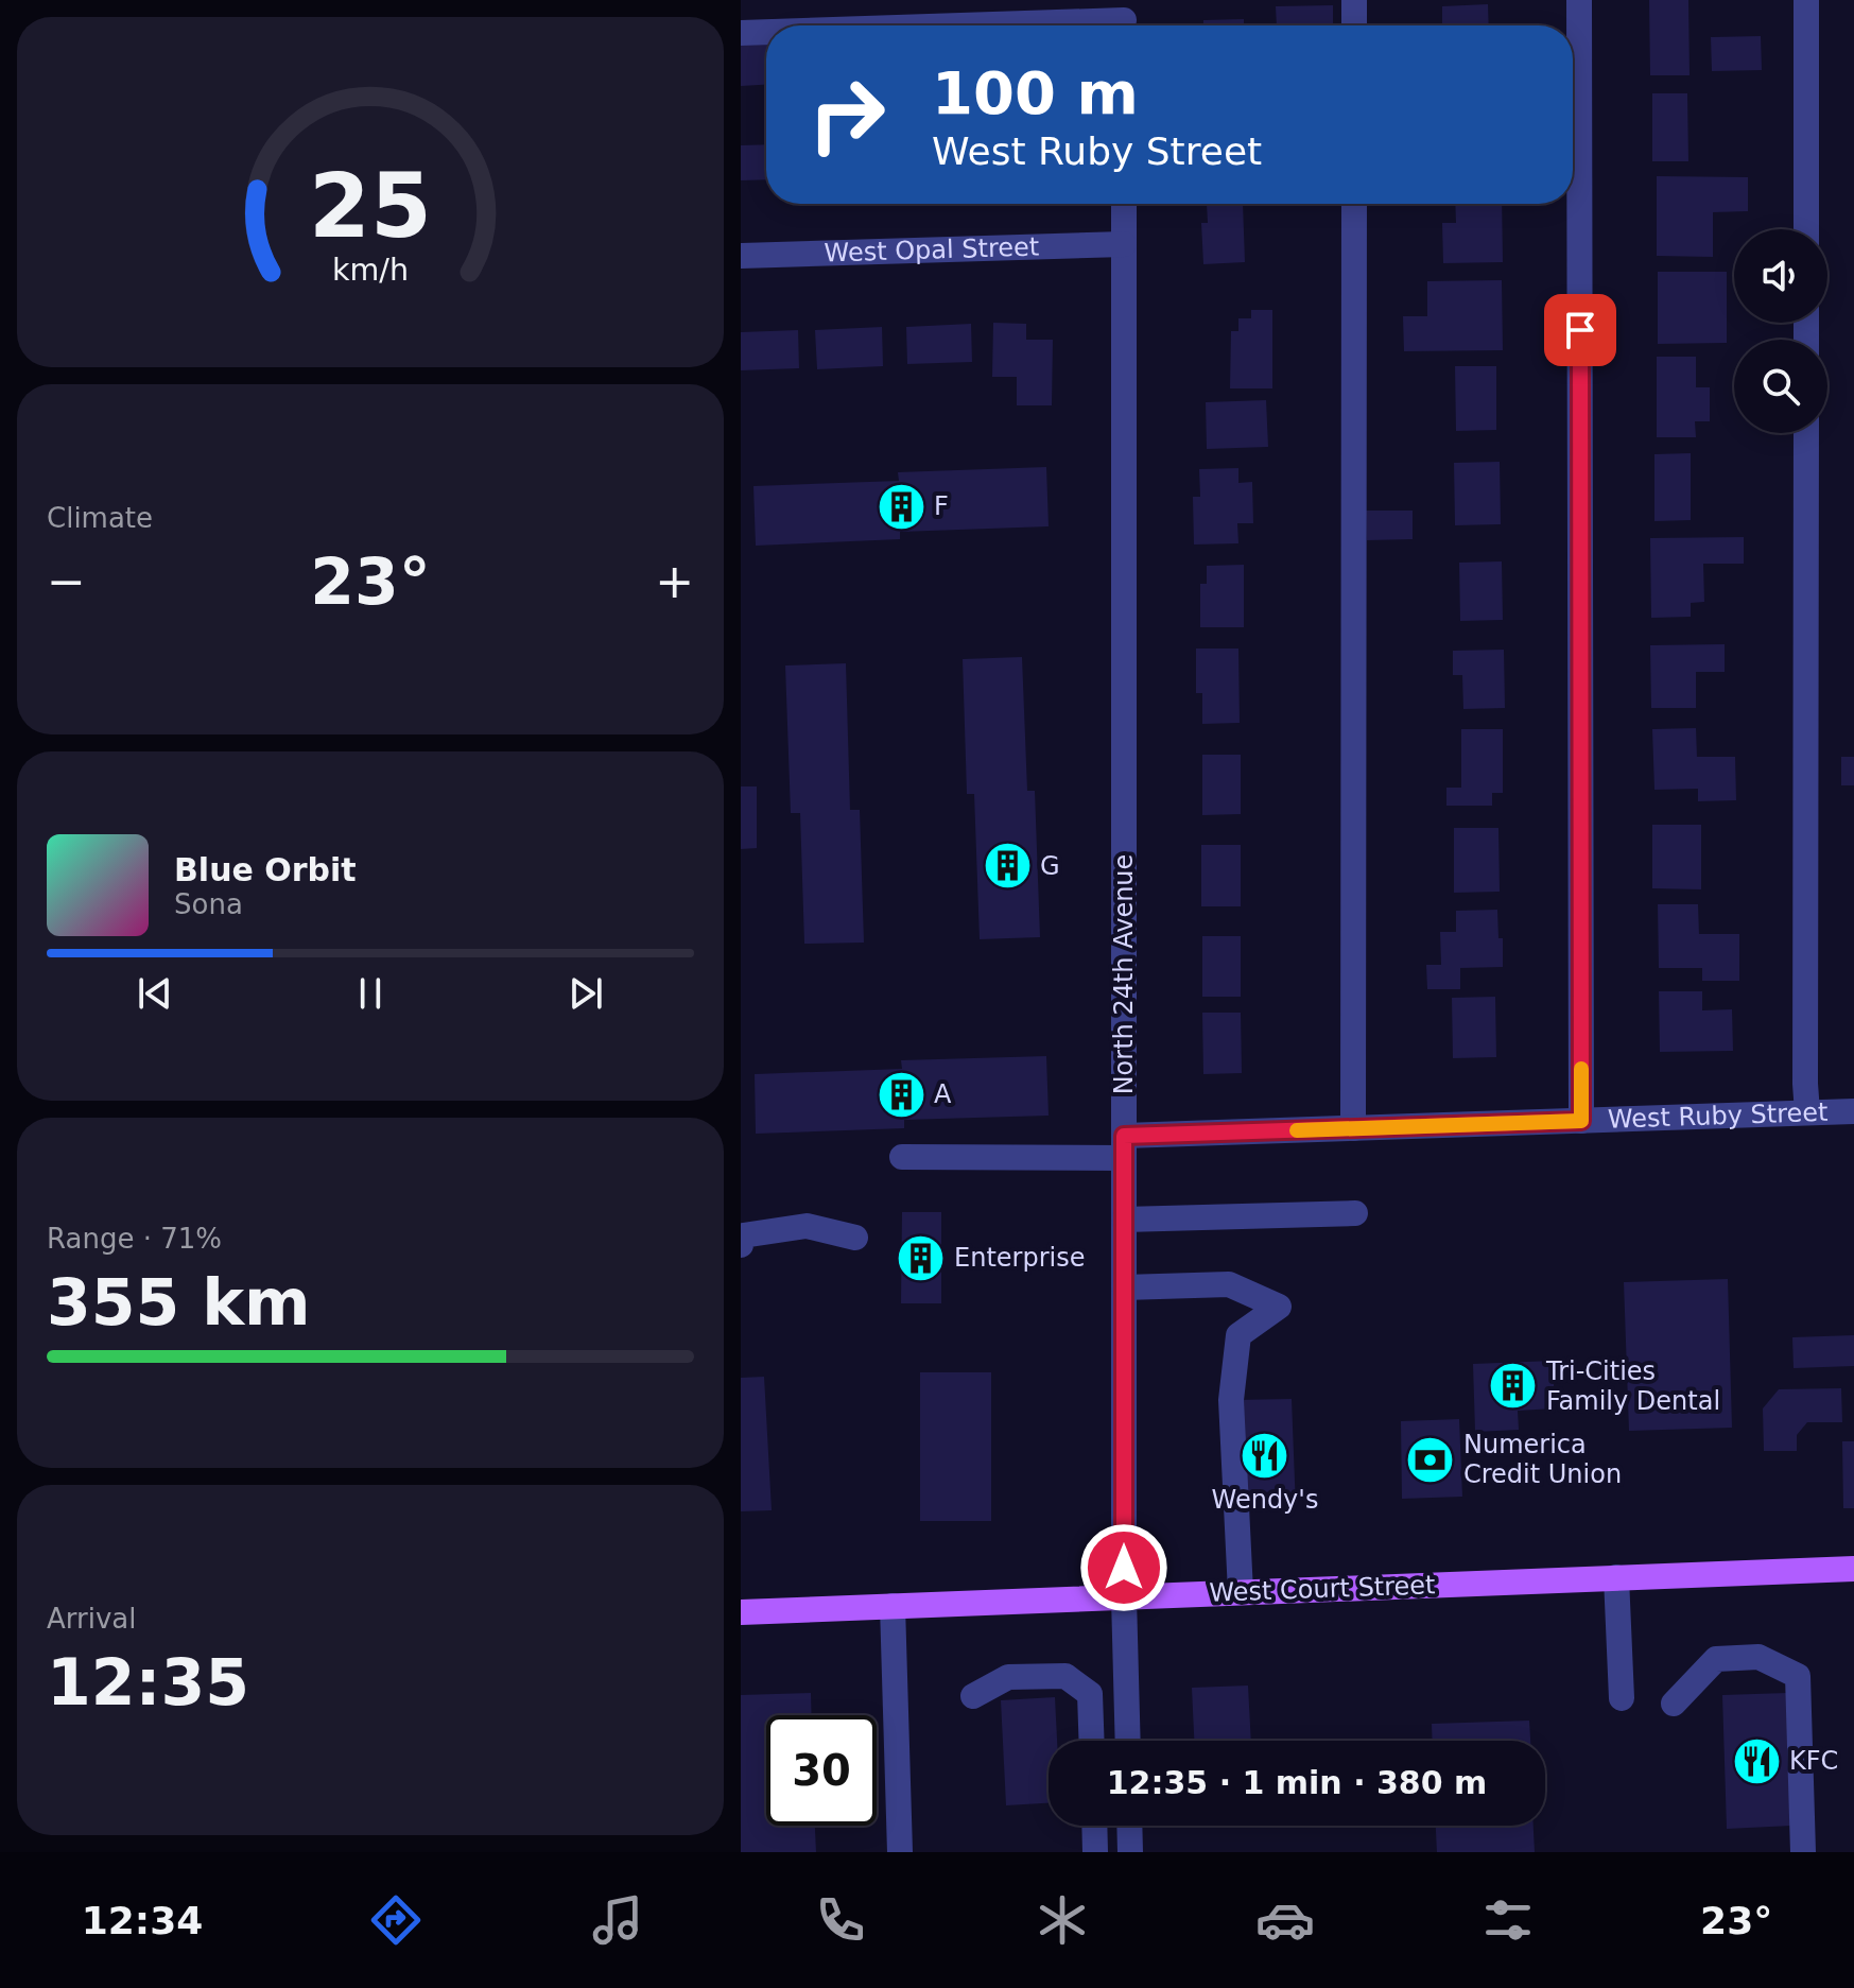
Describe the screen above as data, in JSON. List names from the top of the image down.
{
  "streets": {
    "main road": ["West Court Street"],
    "street": ["West Opal Street", "North 24th Avenue", "West Ruby Street"]
  },
  "crossings": [
    ["West Opal Street", "North 24th Avenue"],
    ["North 24th Avenue", "West Ruby Street"],
    ["North 24th Avenue", "West Court Street"]
  ],
  "places": {
    "building": [
      "F",
      "G",
      "A",
      "Enterprise",
      "Tri-Cities Family Dental"
    ],
    "restaurant": ["Wendy's", "KFC"],
    "bank": ["Numerica Credit Union"]
  },
  "page": {
    "turn": ["100 m", "West Ruby Street"],
    "tile": [
      "Climate",
      ["Range · 71%", "355 km"],
      ["Arrival", "12:35"]
    ],
    "heat": ["−", "23°", "+"],
    "song": ["Blue Orbit", "Sona"],
    "limit": "30",
    "trip": "12:35 · 1 min · 380 m",
    "tabs": ["12:34", "23°"],
    "gauge": ["25", "km/h"]
  }
}
